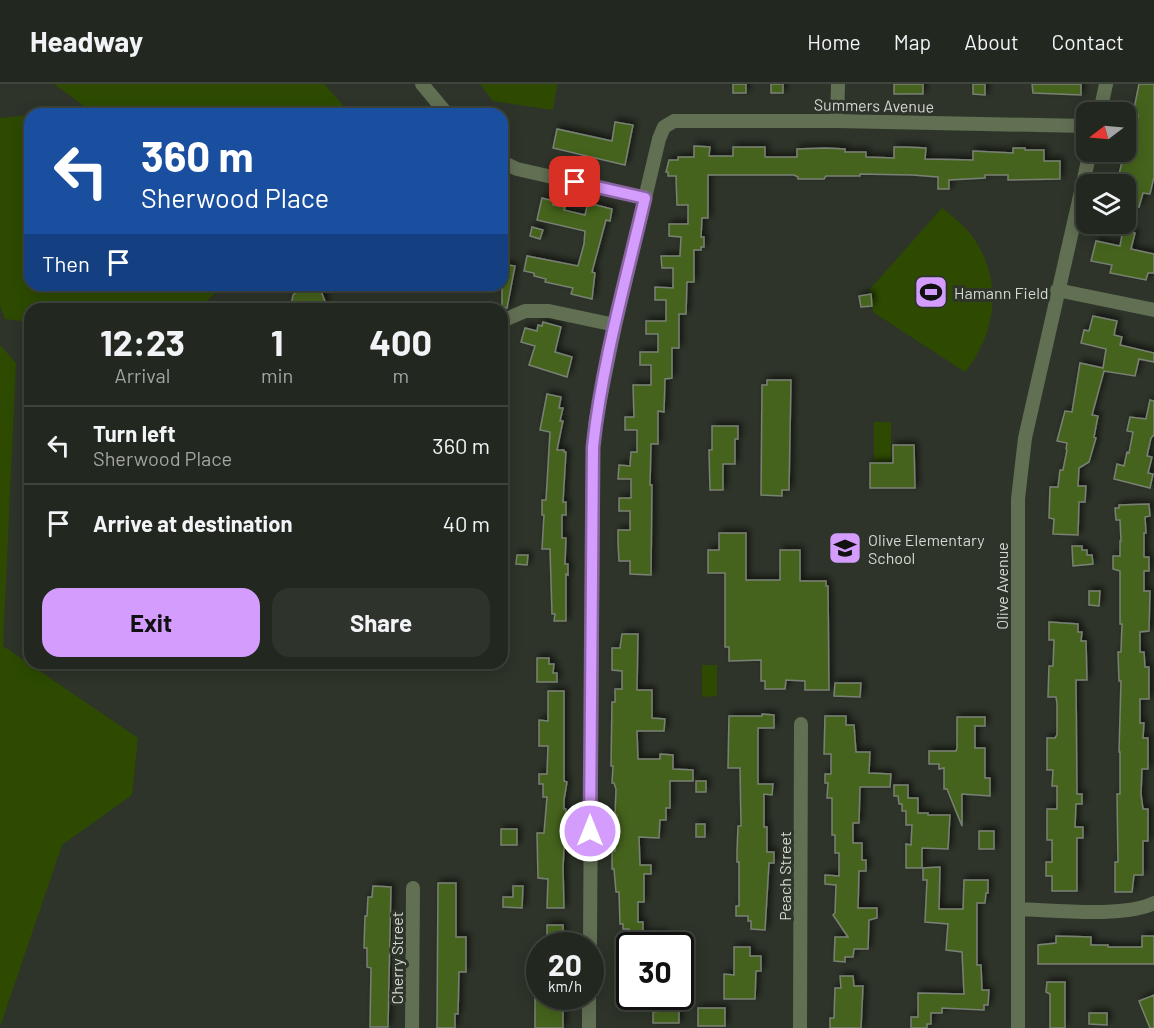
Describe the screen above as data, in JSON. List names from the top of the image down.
{
  "streets": {
    "street": [
      "Summers Avenue",
      "Olive Avenue",
      "Peach Street",
      "Cherry Street"
    ]
  },
  "places": {
    "sports": ["Hamann Field"],
    "school or university": ["Olive Elementary School"]
  },
  "north": "left",
  "page": {
    "header": "Headway",
    "nav": [
      "Home",
      "Map",
      "About",
      "Contact"
    ],
    "turn": ["360 m", "Sherwood Place"],
    "then": "Then",
    "eta": [
      "12:23",
      "Arrival",
      "1",
      "min",
      "400",
      "m"
    ],
    "list": [
      {
        "name": "Turn left",
        "note": "Sherwood Place",
        "value": "360 m"
      },
      {
        "name": "Arrive at destination",
        "value": "40 m"
      }
    ],
    "buttons": ["Exit", "Share"],
    "speed": "20 km/h",
    "limit": "30"
  }
}
